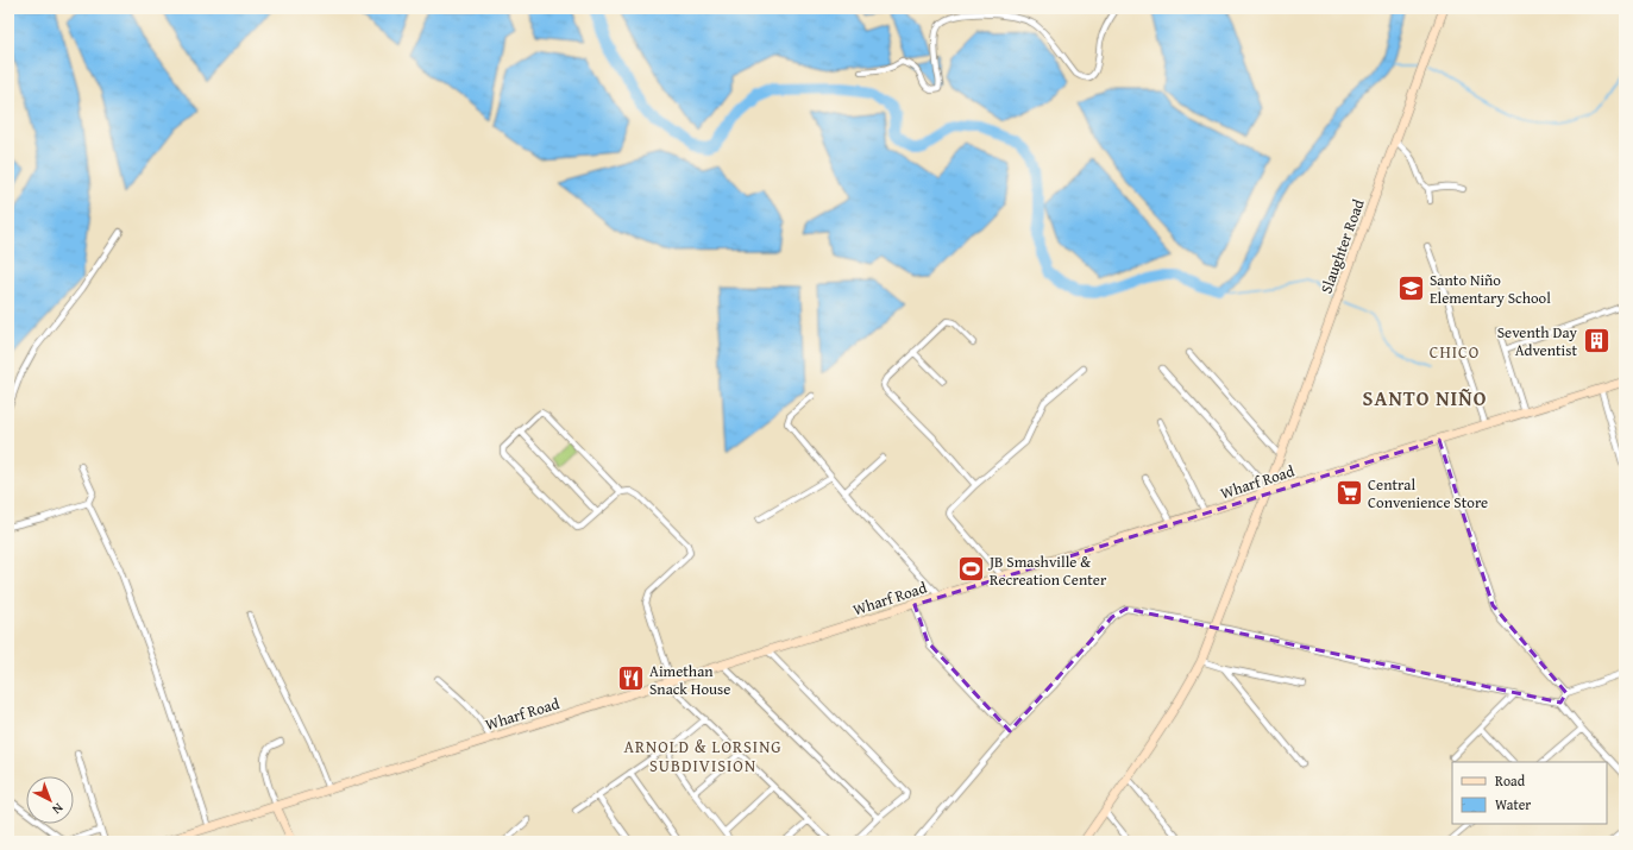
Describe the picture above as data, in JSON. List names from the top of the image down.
{
  "streets": {
    "main road": ["Slaughter Road", "Wharf Road"]
  },
  "crossings": [
    ["Slaughter Road", "Wharf Road"]
  ],
  "districts": ["CHICO", "SANTO NIÑO", "ARNOLD & LORSING SUBDIVISION"],
  "places": {
    "school or university": ["Santo Niño Elementary School"],
    "building": ["Seventh Day Adventist"],
    "supermarket": ["Central Convenience Store"],
    "sports": ["JB Smashville & Recreation Center"],
    "restaurant": ["Aimethan Snack House"]
  },
  "legend": ["Road", "Water"],
  "north": "bottom right"
}
